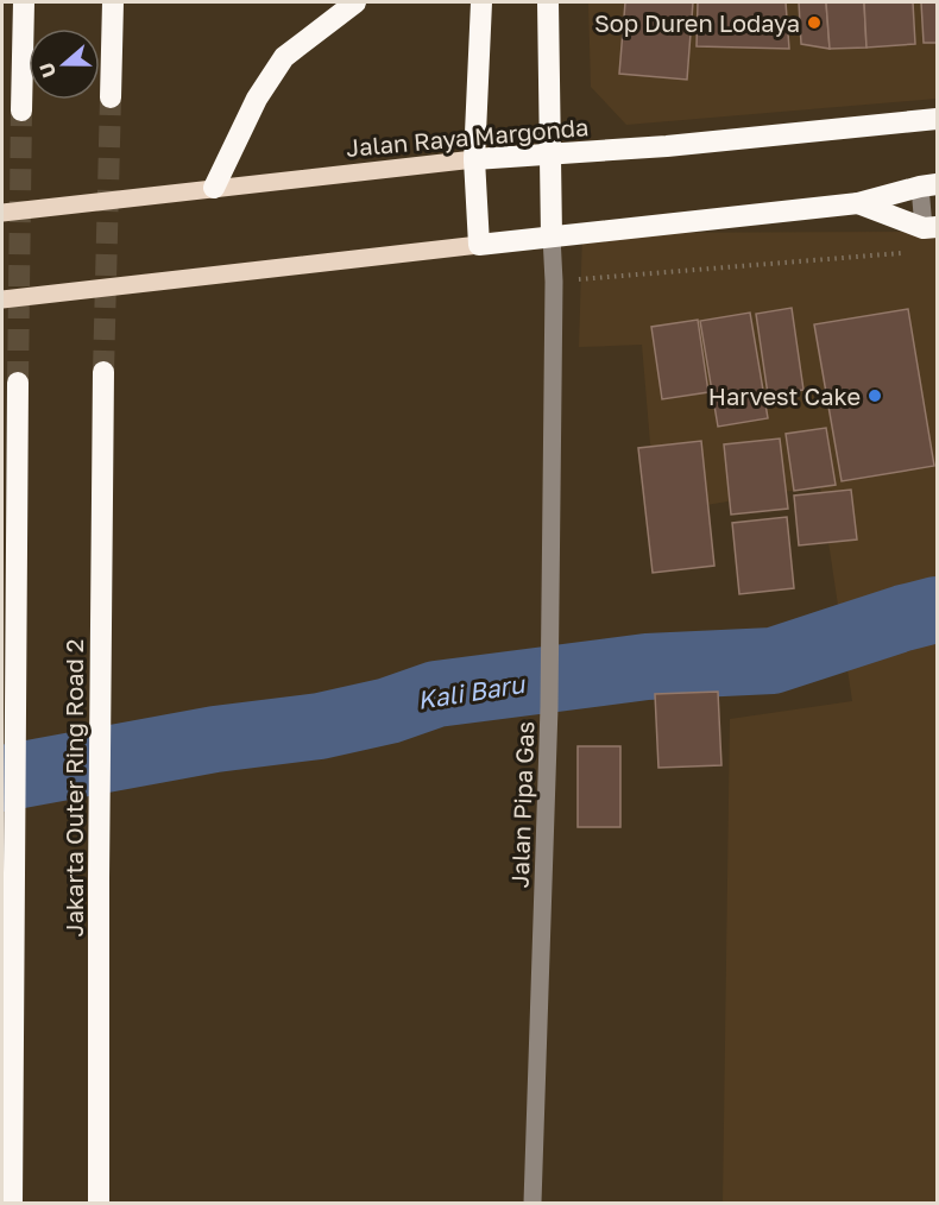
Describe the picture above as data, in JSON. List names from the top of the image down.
{
  "streets": {
    "highway": ["Jalan Raya Margonda", "Jakarta Outer Ring Road 2"],
    "lane": ["Jalan Pipa Gas"]
  },
  "water": ["Kali Baru"],
  "places": ["Sop Duren Lodaya", "Harvest Cake"],
  "north": "left"
}
